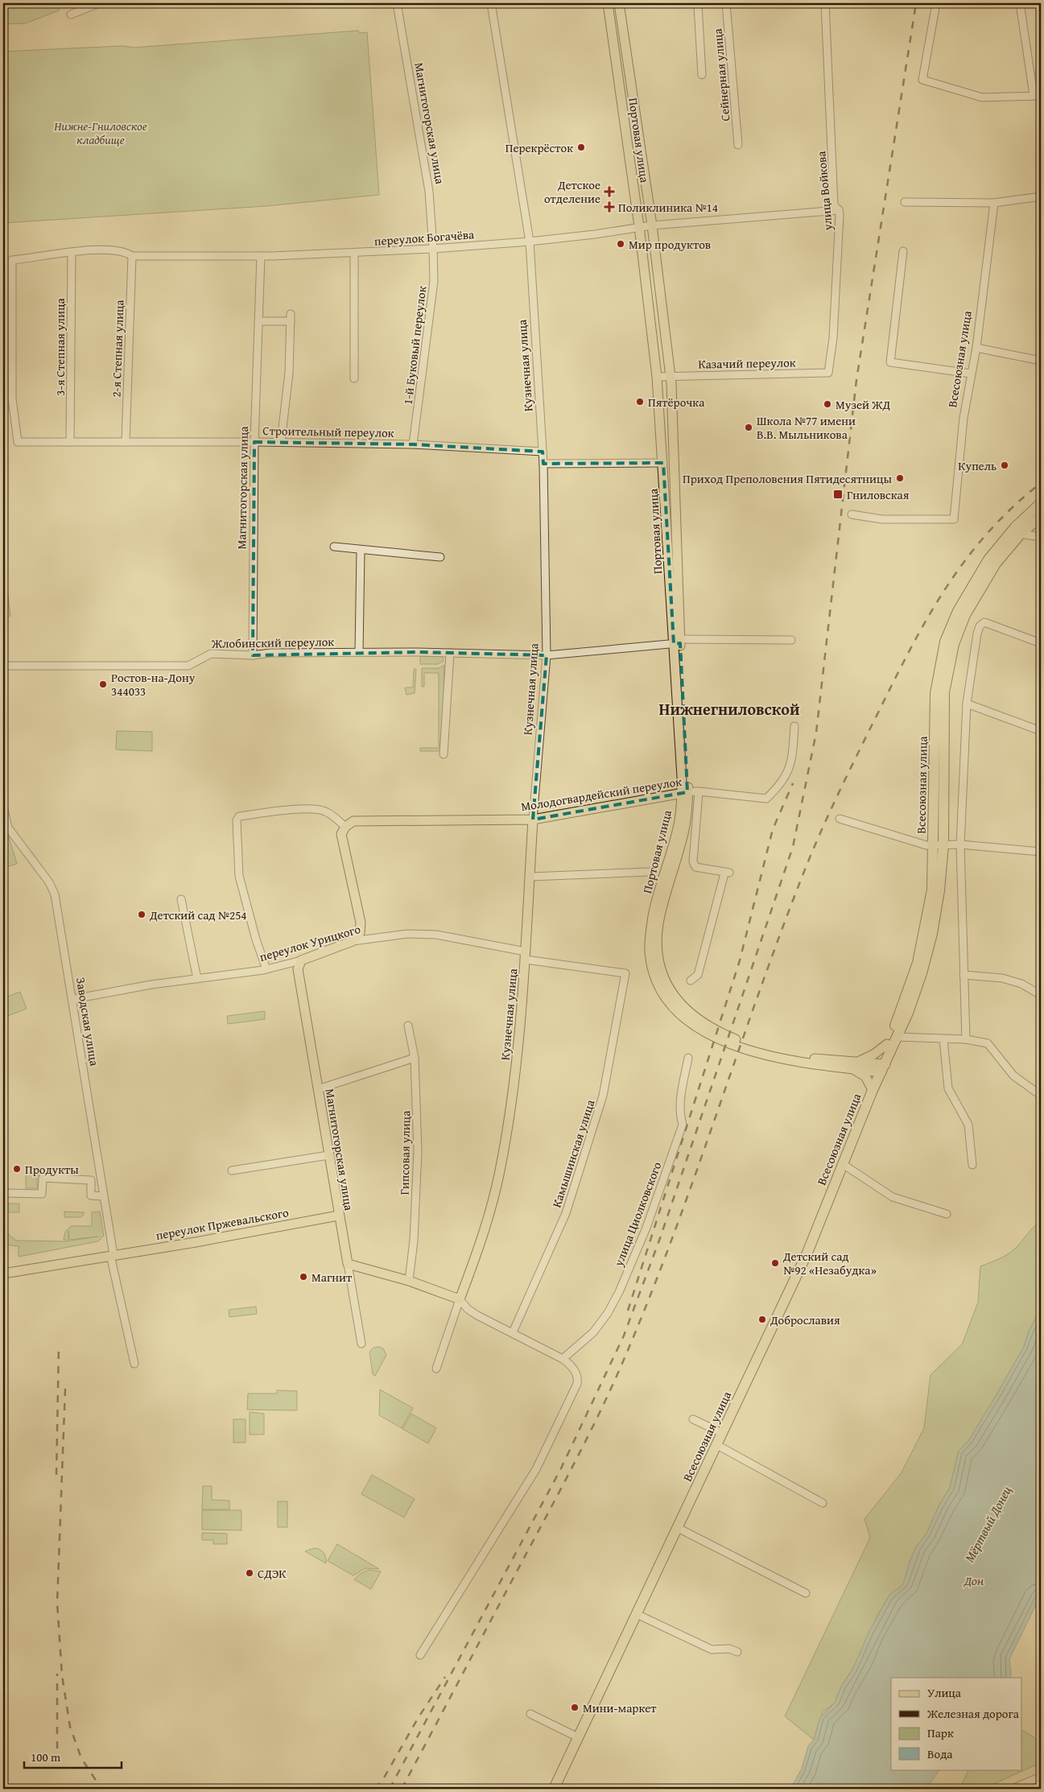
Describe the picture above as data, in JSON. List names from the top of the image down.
{
  "streets": {
    "highway": ["Всесоюзная улица"],
    "main road": [
      "Магнитогорская улица",
      "Портовая улица",
      "Кузнечная улица",
      "Молодогвардейский переулок",
      "переулок Урицкого",
      "переулок Пржевальского"
    ],
    "street": [
      "Сейнерная улица",
      "улица Войкова",
      "переулок Богачёва",
      "1-й Буковый переулок",
      "3-я Степная улица",
      "2-я Степная улица",
      "Казачий переулок",
      "Строительный переулок",
      "Жлобинский переулок",
      "Заводская улица",
      "Гипсовая улица",
      "Камышинская улица",
      "улица Циолковского"
    ]
  },
  "crossings": [
    ["Магнитогорская улица", "переулок Богачёва"],
    ["Магнитогорская улица", "1-й Буковый переулок"],
    ["Магнитогорская улица", "Строительный переулок"],
    ["Магнитогорская улица", "Жлобинский переулок"],
    ["Магнитогорская улица", "переулок Урицкого"],
    ["Магнитогорская улица", "переулок Пржевальского"],
    ["Портовая улица", "переулок Богачёва"],
    ["Портовая улица", "Всесоюзная улица"],
    ["Портовая улица", "Казачий переулок"],
    ["Портовая улица", "Жлобинский переулок"],
    ["Портовая улица", "Молодогвардейский переулок"],
    ["улица Войкова", "переулок Богачёва"],
    ["улица Войкова", "Казачий переулок"],
    ["переулок Богачёва", "1-й Буковый переулок"],
    ["переулок Богачёва", "3-я Степная улица"],
    ["переулок Богачёва", "2-я Степная улица"],
    ["переулок Богачёва", "Кузнечная улица"],
    ["переулок Богачёва", "Строительный переулок"],
    ["1-й Буковый переулок", "Строительный переулок"],
    ["3-я Степная улица", "Строительный переулок"],
    ["2-я Степная улица", "Строительный переулок"],
    ["Кузнечная улица", "Строительный переулок"],
    ["Кузнечная улица", "Жлобинский переулок"],
    ["Кузнечная улица", "Молодогвардейский переулок"],
    ["Кузнечная улица", "переулок Урицкого"],
    ["переулок Урицкого", "Заводская улица"],
    ["переулок Урицкого", "Камышинская улица"],
    ["Заводская улица", "переулок Пржевальского"]
  ],
  "districts": ["Нижнегниловской"],
  "water": ["Мёртвый Донец", "Дон"],
  "parks": ["Нижне-Гниловское кладбище"],
  "places": {
    "other": [
      "Перекрёсток",
      "Мир продуктов",
      "Пятёрочка",
      "Музей ЖД",
      "Школа №77 имени В.В. Мыльникова",
      "Купель",
      "Приход Преполовения Пятидесятницы",
      "Ростов-на-Дону 344033",
      "Детский сад №254",
      "Продукты",
      "Детский сад №92 «Незабудка»",
      "Магнит",
      "Доброславия",
      "СДЭК",
      "Мини-маркет"
    ],
    "health": ["Детское отделение", "Поликлиника №14"],
    "transit": ["Гниловская"]
  },
  "legend": [
    "Улица",
    "Железная дорога",
    "Парк",
    "Вода"
  ],
  "scale_bar": "100 m"
}
